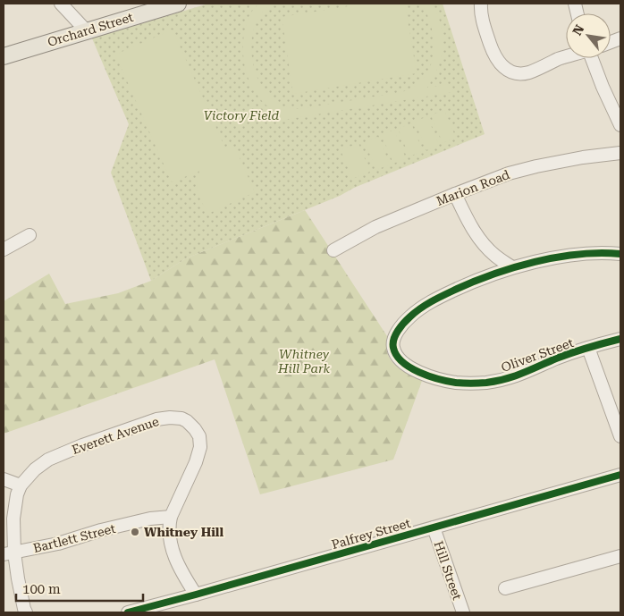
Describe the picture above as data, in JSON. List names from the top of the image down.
{
  "streets": {
    "main road": ["Orchard Street"],
    "street": [
      "Marion Road",
      "Oliver Street",
      "Everett Avenue",
      "Palfrey Street",
      "Bartlett Street",
      "Hill Street"
    ]
  },
  "crossings": [
    ["Everett Avenue", "Palfrey Street"],
    ["Everett Avenue", "Bartlett Street"],
    ["Palfrey Street", "Hill Street"]
  ],
  "parks": ["Victory Field", "Whitney Hill Park"],
  "places": ["Whitney Hill"],
  "scale_bar": "100 m",
  "north": "top left"
}
